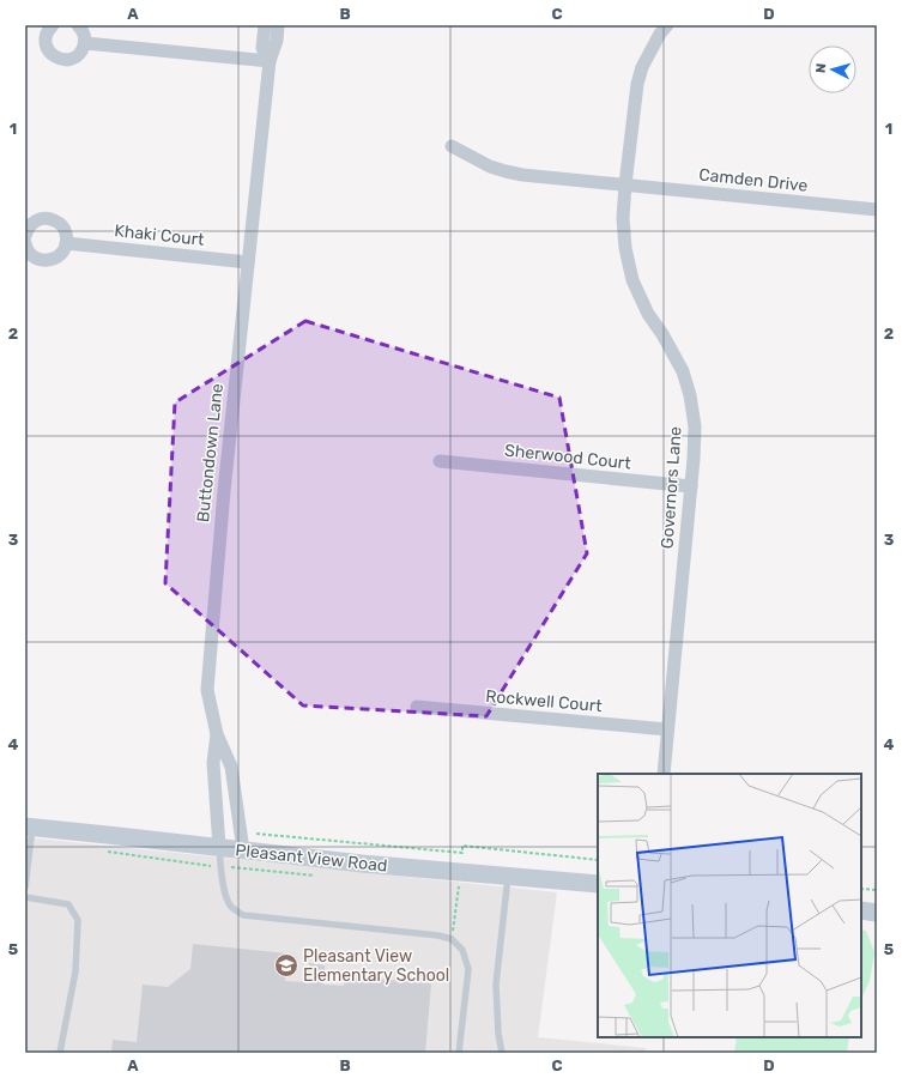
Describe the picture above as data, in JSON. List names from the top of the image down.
{
  "streets": {
    "main road": ["Pleasant View Road"],
    "street": [
      "Camden Drive",
      "Khaki Court",
      "Buttondown Lane",
      "Sherwood Court",
      "Governors Lane",
      "Rockwell Court"
    ]
  },
  "crossings": [
    ["Camden Drive", "Governors Lane"],
    ["Khaki Court", "Buttondown Lane"],
    ["Buttondown Lane", "Pleasant View Road"],
    ["Sherwood Court", "Governors Lane"],
    ["Governors Lane", "Rockwell Court"]
  ],
  "places": {
    "school or university": ["Pleasant View Elementary School"]
  },
  "north": "left",
  "grid": {
    "columns": [
      "A",
      "B",
      "C",
      "D"
    ],
    "rows": [
      "1",
      "2",
      "3",
      "4",
      "5"
    ]
  }
}
